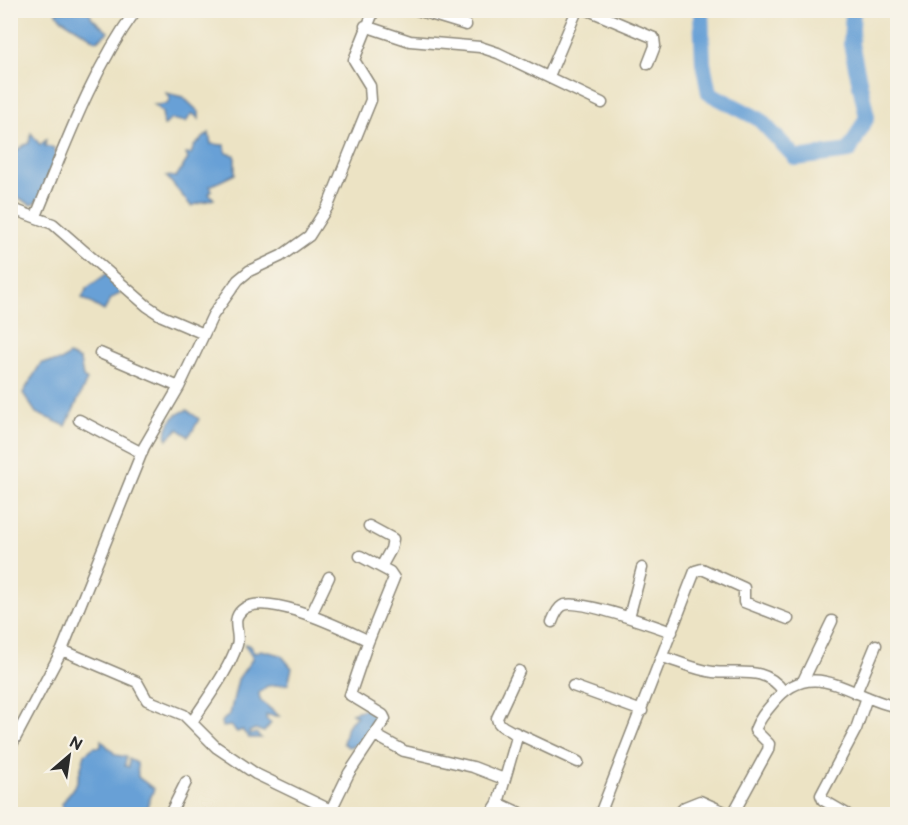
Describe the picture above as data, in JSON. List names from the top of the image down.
{
  "north": "top right"
}
